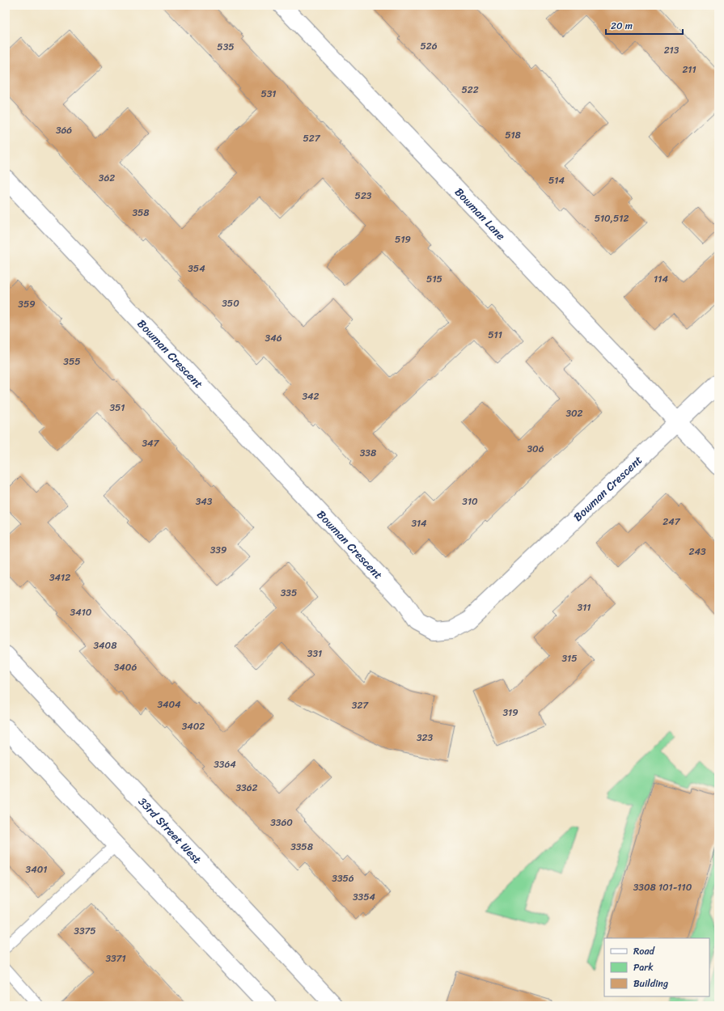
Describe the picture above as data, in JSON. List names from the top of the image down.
{
  "streets": {
    "street": ["Bowman Lane", "Bowman Crescent", "33rd Street West"]
  },
  "crossings": [
    ["Bowman Lane", "Bowman Crescent"]
  ],
  "house_numbers": [
    "526",
    "535",
    "213",
    "211",
    "522",
    "531",
    "366",
    "518",
    "527",
    "362",
    "514",
    "523",
    "358",
    "510,512",
    "519",
    "354",
    "515",
    "114",
    "350",
    "359",
    "511",
    "346",
    "355",
    "342",
    "351",
    "302",
    "347",
    "306",
    "338",
    "343",
    "310",
    "247",
    "314",
    "339",
    "243",
    "3412",
    "335",
    "311",
    "3410",
    "3408",
    "331",
    "315",
    "3406",
    "3404",
    "327",
    "319",
    "3402",
    "323",
    "3364",
    "3362",
    "3360",
    "3358",
    "3401",
    "3356",
    "3308 101-110",
    "3354",
    "3375",
    "3371"
  ],
  "legend": ["Road", "Park", "Building"],
  "scale_bar": "20 m"
}
